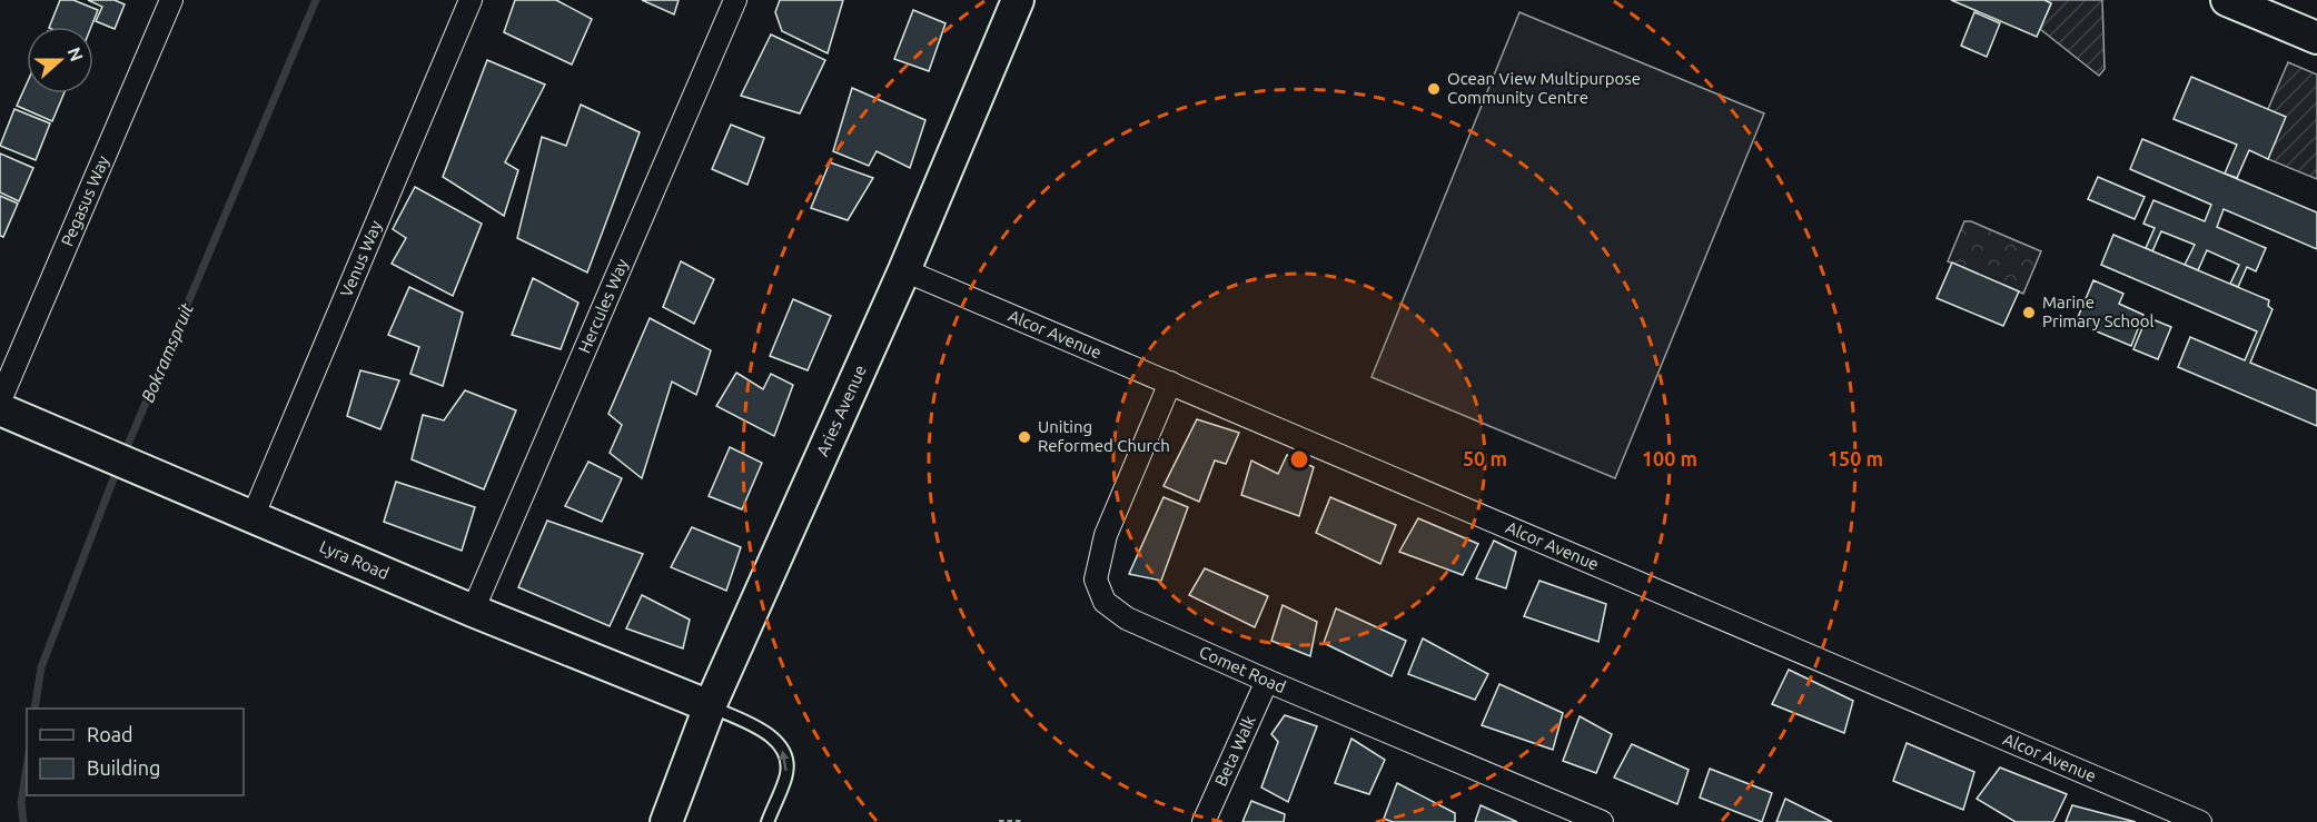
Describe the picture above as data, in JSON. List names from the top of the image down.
{
  "streets": {
    "street": [
      "Pegasus Way",
      "Venus Way",
      "Hercules Way",
      "Alcor Avenue",
      "Aries Avenue",
      "Lyra Road",
      "Comet Road",
      "Beta Walk"
    ]
  },
  "crossings": [
    ["Venus Way", "Lyra Road"],
    ["Hercules Way", "Lyra Road"],
    ["Alcor Avenue", "Aries Avenue"],
    ["Alcor Avenue", "Comet Road"],
    ["Aries Avenue", "Lyra Road"],
    ["Comet Road", "Beta Walk"]
  ],
  "water": ["Bokramspruit"],
  "places": ["Ocean View Multipurpose Community Centre", "Marine Primary School", "Uniting Reformed Church"],
  "legend": ["Road", "Building"],
  "north": "right",
  "rings": ["50 m", "100 m", "150 m"]
}
